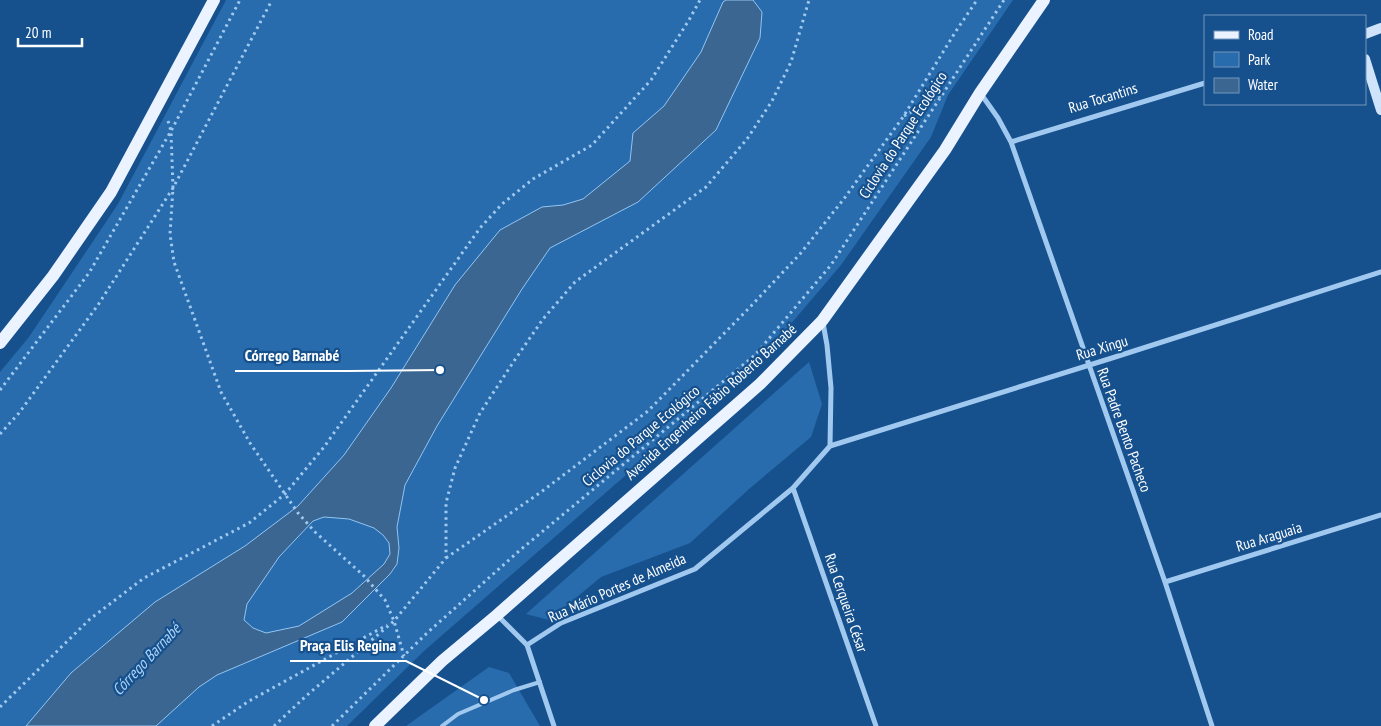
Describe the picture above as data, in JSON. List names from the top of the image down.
{
  "streets": {
    "main road": ["Avenida Engenheiro Fábio Roberto Barnabé"],
    "street": [
      "Rua Tocantins",
      "Rua Xingu",
      "Rua Padre Bento Pacheco",
      "Rua Araguaia",
      "Rua Mário Portes de Almeida",
      "Rua Cerqueira César"
    ],
    "path": ["Ciclovia do Parque Ecológico"]
  },
  "crossings": [
    ["Rua Tocantins", "Rua Padre Bento Pacheco"],
    ["Rua Xingu", "Rua Padre Bento Pacheco"],
    ["Rua Xingu", "Rua Mário Portes de Almeida"],
    ["Avenida Engenheiro Fábio Roberto Barnabé", "Rua Padre Bento Pacheco"],
    ["Rua Padre Bento Pacheco", "Rua Araguaia"],
    ["Rua Mário Portes de Almeida", "Rua Cerqueira César"]
  ],
  "water": ["Córrego Barnabé"],
  "places": ["Córrego Barnabé", "Praça Elis Regina"],
  "legend": ["Road", "Park", "Water"],
  "scale_bar": "20 m"
}
